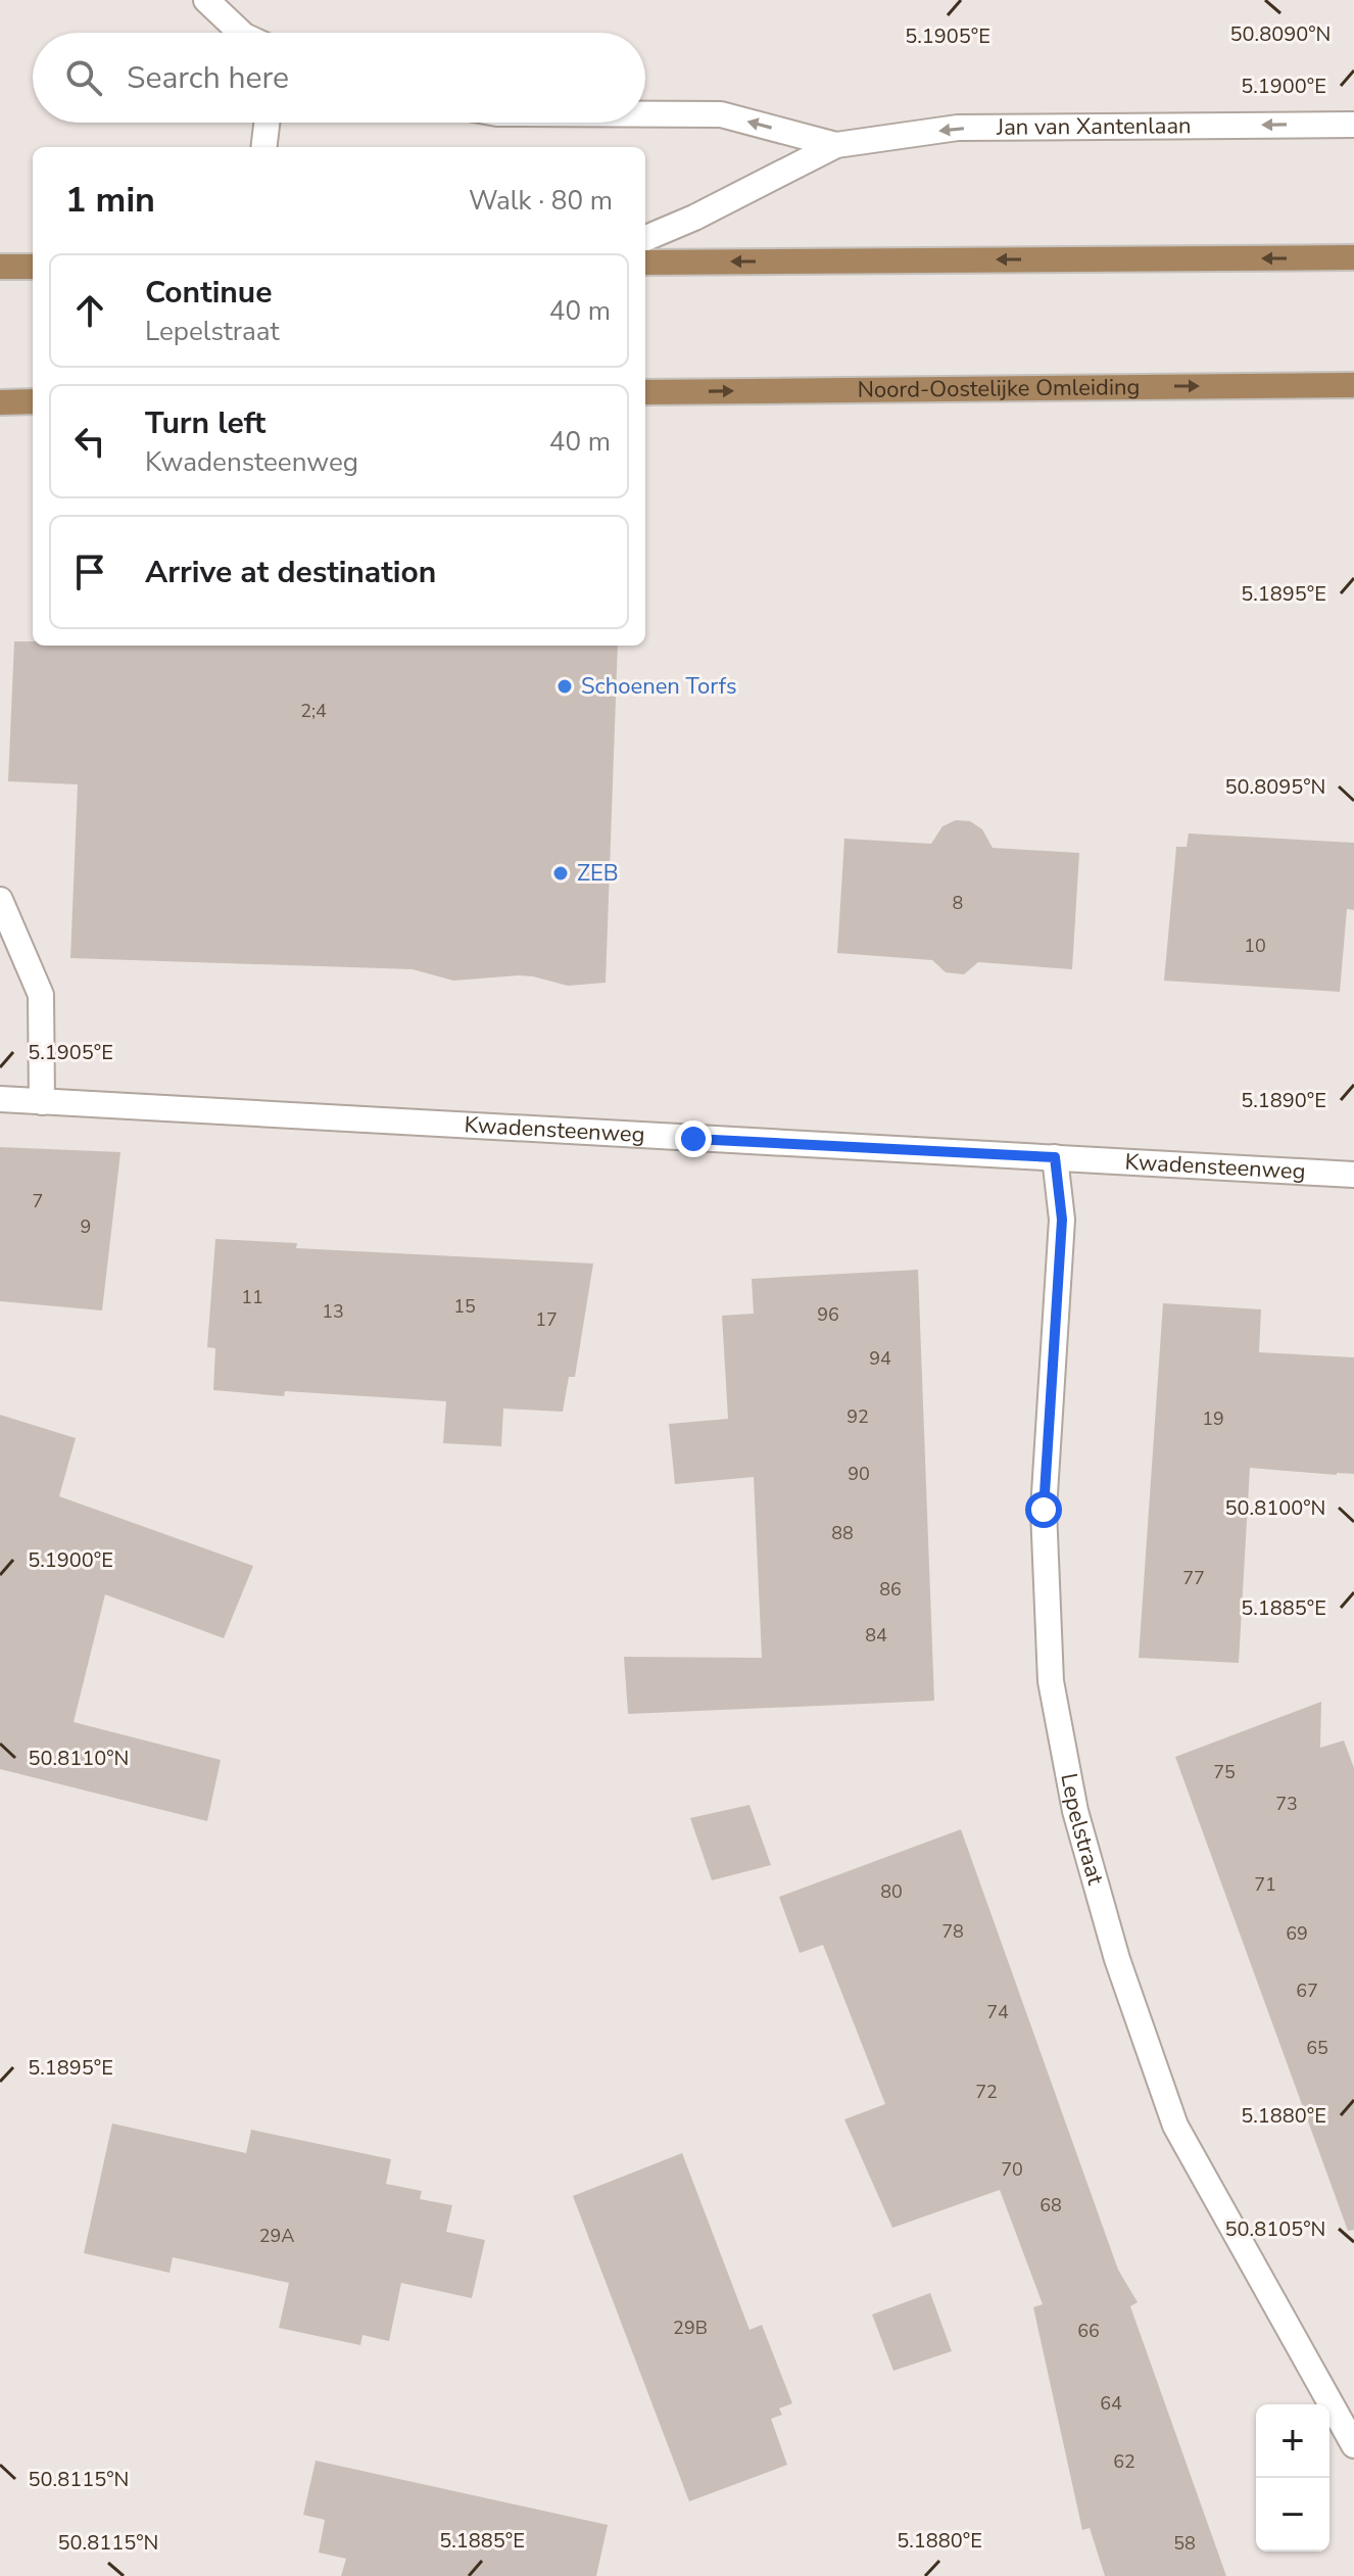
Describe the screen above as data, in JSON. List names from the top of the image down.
{
  "streets": {
    "main road": ["Noord-Oostelijke Omleiding"],
    "street": ["Jan van Xantenlaan", "Kwadensteenweg", "Lepelstraat"]
  },
  "crossings": [
    ["Kwadensteenweg", "Lepelstraat"]
  ],
  "one_way": ["Jan van Xantenlaan"],
  "places": ["Schoenen Torfs", "ZEB"],
  "house_numbers": [
    "2;4",
    "8",
    "10",
    "7",
    "9",
    "11",
    "15",
    "13",
    "96",
    "17",
    "94",
    "92",
    "19",
    "90",
    "88",
    "77",
    "86",
    "84",
    "75",
    "73",
    "71",
    "80",
    "78",
    "69",
    "67",
    "74",
    "65",
    "72",
    "70",
    "68",
    "29A",
    "29B",
    "66",
    "64",
    "62",
    "58"
  ],
  "page": {
    "search": "Search here",
    "heading": ["1 min", "Walk · 80 m"],
    "list": [
      ["Continue", "Lepelstraat", "40 m"],
      ["Turn left", "Kwadensteenweg", "40 m"],
      "Arrive at destination"
    ],
    "map_buttons": ["+", "−"]
  },
  "coordinates": [
    "50.8090°N",
    "5.1905°E",
    "5.1900°E",
    "5.1895°E",
    "50.8095°N",
    "5.1890°E",
    "50.8100°N",
    "5.1885°E",
    "50.8110°N",
    "5.1880°E",
    "50.8105°N",
    "50.8115°N"
  ]
}
